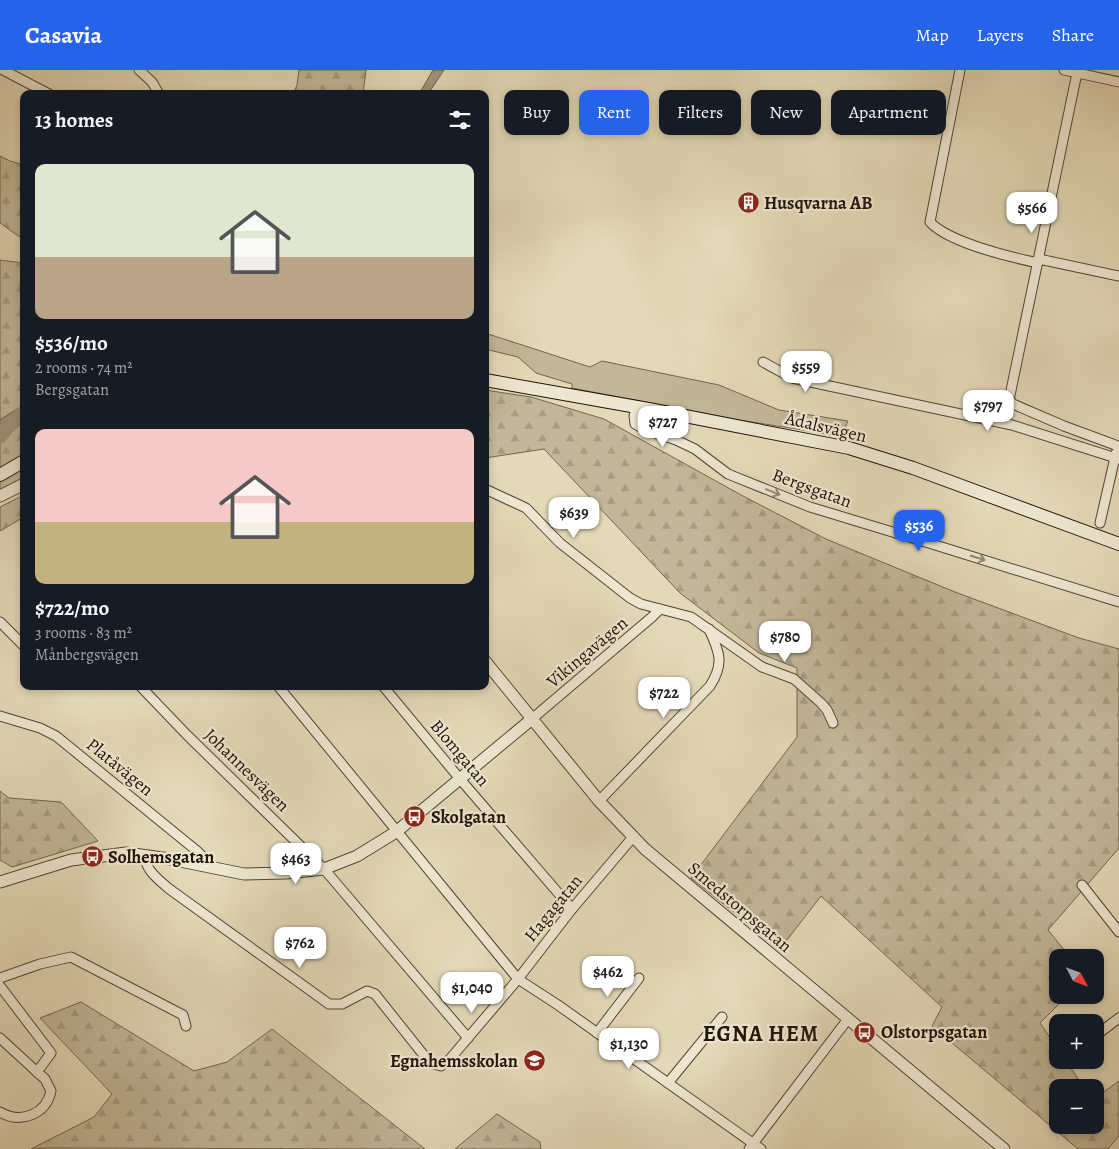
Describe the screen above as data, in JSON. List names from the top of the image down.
{
  "streets": {
    "main road": ["Ådalsvägen"],
    "street": [
      "Bergsgatan",
      "Vikingavägen",
      "Blomgatan",
      "Platåvägen",
      "Johannesvägen",
      "Smedstorpsgatan",
      "Hagagatan"
    ]
  },
  "crossings": [
    ["Ådalsvägen", "Bergsgatan"],
    ["Vikingavägen", "Smedstorpsgatan"],
    ["Blomgatan", "Hagagatan"],
    ["Johannesvägen", "Hagagatan"],
    ["Smedstorpsgatan", "Hagagatan"]
  ],
  "one_way": ["Bergsgatan"],
  "districts": ["EGNA HEM"],
  "places": {
    "building": ["Husqvarna AB"],
    "bus stop": ["Skolgatan", "Solhemsgatan", "Olstorpsgatan"],
    "school or university": ["Egnahemsskolan"]
  },
  "north": "bottom right",
  "page": {
    "header": "Casavia",
    "nav": ["Map", "Layers", "Share"],
    "chip": [
      "Buy",
      "Rent",
      "Filters",
      "New",
      "Apartment"
    ],
    "heading": "13 homes",
    "list": [
      {
        "name": "$536/mo",
        "note": "2 rooms · 74 m² · Bergsgatan"
      },
      {
        "name": "$722/mo",
        "note": "3 rooms · 83 m² · Månbergsvägen"
      }
    ],
    "price": [
      "$566",
      "$559",
      "$797",
      "$727",
      "$639",
      "$536",
      "$780",
      "$722",
      "$463",
      "$762",
      "$462",
      "$1,040",
      "$1,130"
    ],
    "map_buttons": ["+", "−"]
  }
}
